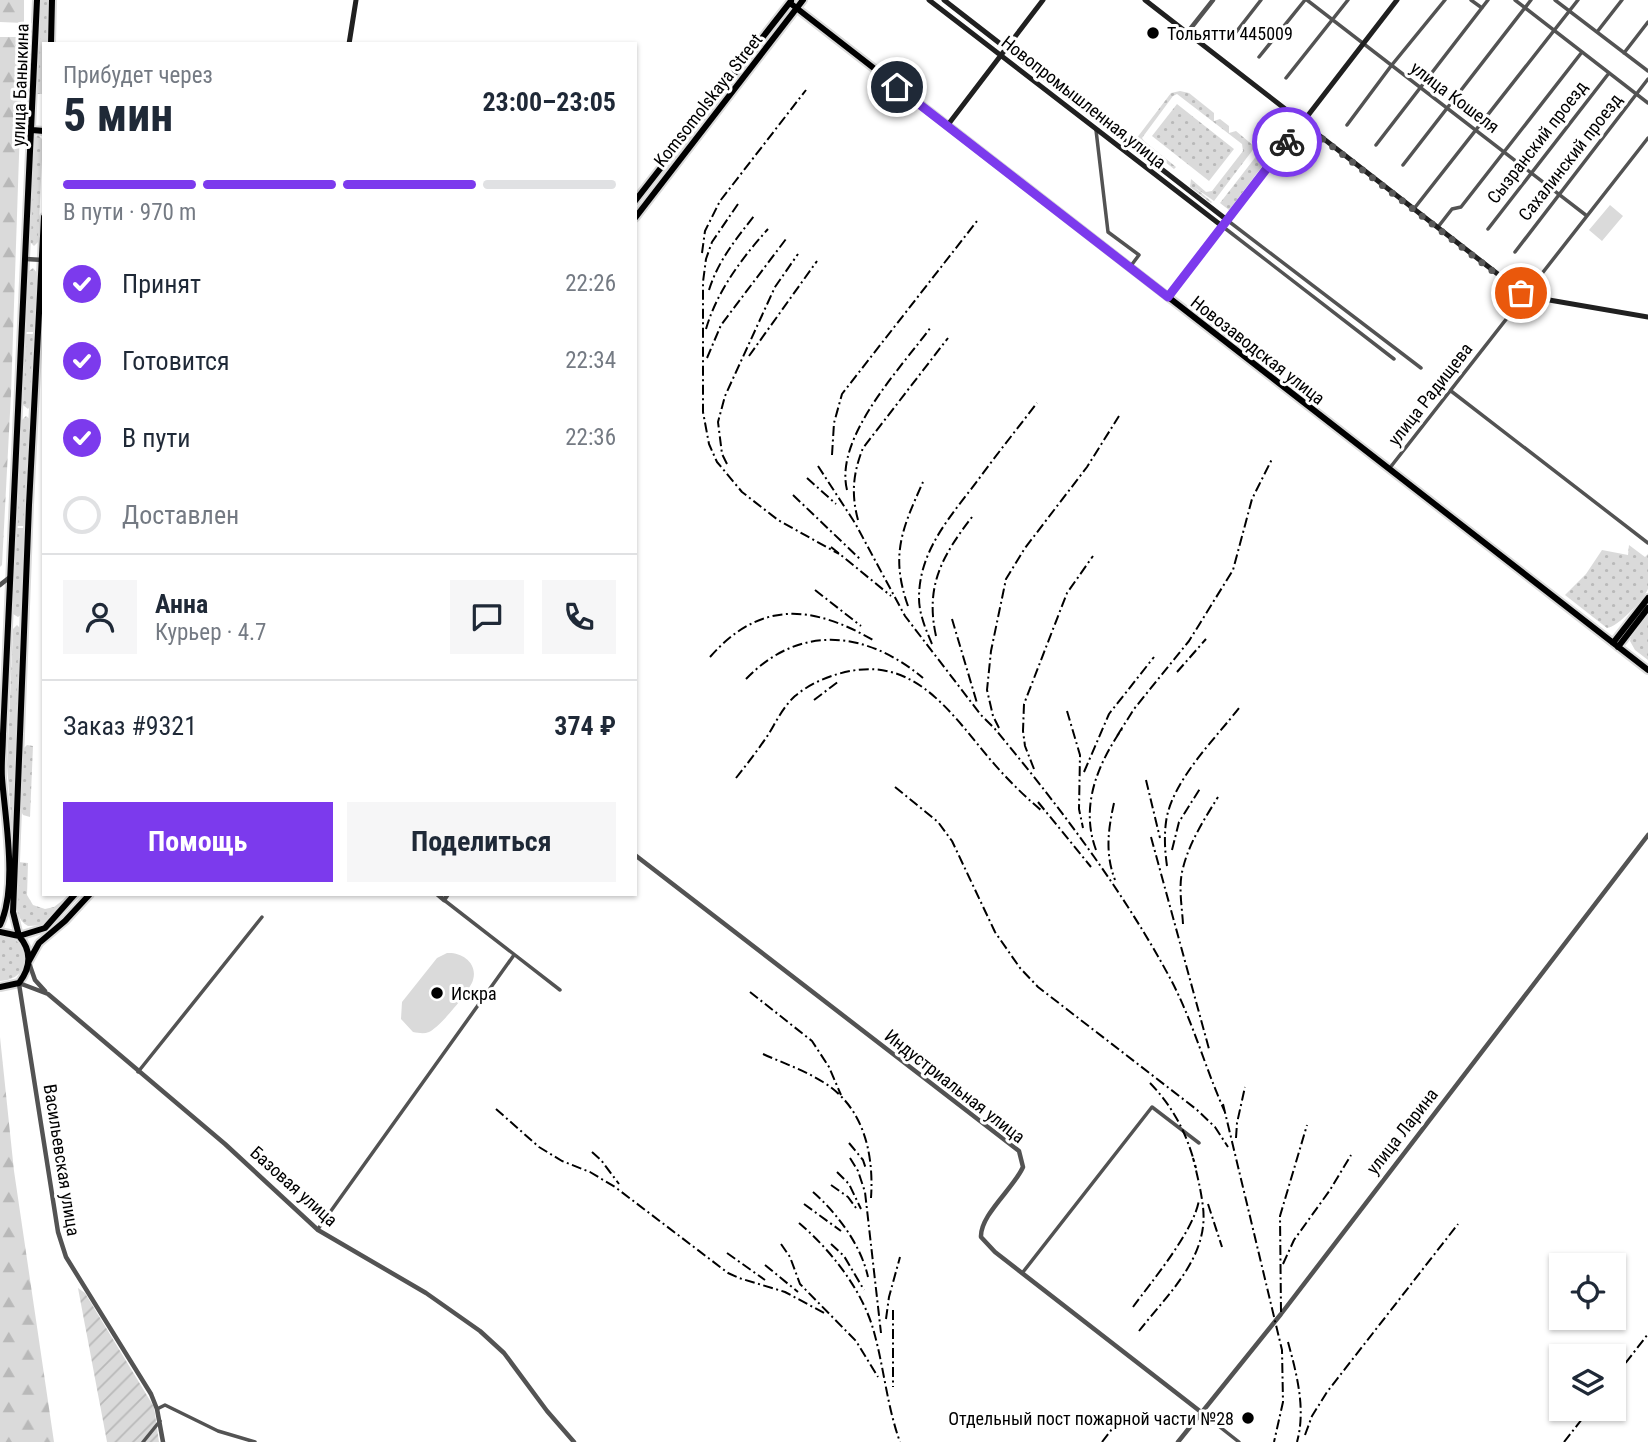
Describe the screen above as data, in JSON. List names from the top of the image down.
{
  "streets": {
    "main road": [
      "улица Баныкина",
      "Komsomolskaya Street",
      "Новопромышленная улица",
      "Новозаводская улица"
    ],
    "street": [
      "улица Кошеля",
      "Сызранский проезд",
      "Сахалинский проезд",
      "улица Радищева",
      "Индустриальная улица",
      "улица Ларина",
      "Васильевская улица",
      "Базовая улица"
    ]
  },
  "crossings": [
    ["улица Кошеля", "Сызранский проезд"],
    ["улица Кошеля", "Сахалинский проезд"],
    ["улица Кошеля", "улица Радищева"],
    ["Komsomolskaya Street", "Новозаводская улица"],
    ["Новозаводская улица", "улица Радищева"],
    ["Индустриальная улица", "улица Ларина"],
    ["Васильевская улица", "Базовая улица"]
  ],
  "places": ["Тольятти 445009", "Искра", "Отдельный пост пожарной части №28"],
  "page": {
    "heading": ["5 мин", "Прибудет через", "23:00–23:05"],
    "panel": [
      "Анна",
      "Курьер · 4.7",
      "Заказ #9321",
      "374 ₽"
    ],
    "bar": "В пути · 970 m",
    "list": [
      ["Принят", "22:26"],
      ["Готовится", "22:34"],
      ["В пути", "22:36"],
      "Доставлен"
    ],
    "buttons": ["Помощь", "Поделиться"]
  }
}
